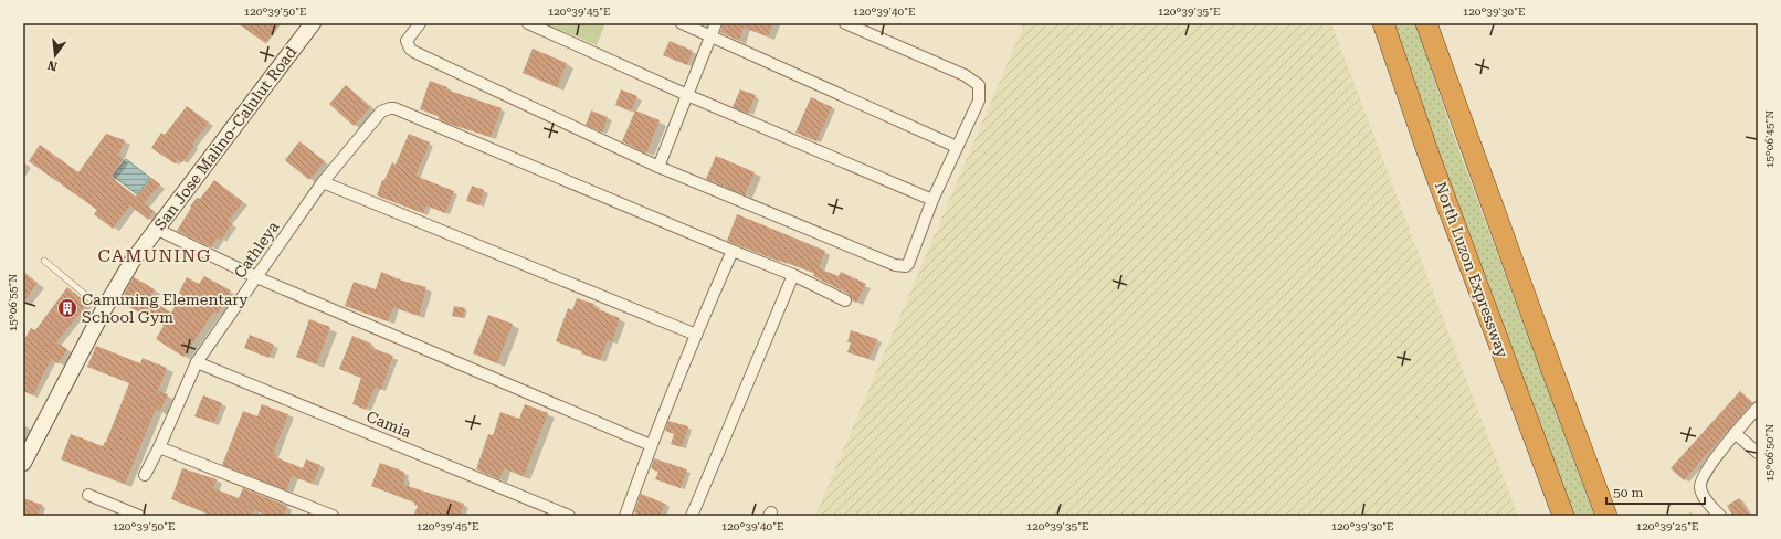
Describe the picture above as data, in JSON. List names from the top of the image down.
{
  "streets": {
    "highway": ["North Luzon Expressway"],
    "main road": ["San Jose Malino-Calulut Road"],
    "street": ["Cathleya", "Camia"]
  },
  "crossings": [
    ["Cathleya", "Camia"]
  ],
  "districts": ["CAMUNING"],
  "places": {
    "building": ["Camuning Elementary School Gym"]
  },
  "scale_bar": "50 m",
  "north": "bottom",
  "coordinates": [
    "120°39'50\"E",
    "120°39'45\"E",
    "120°39'40\"E",
    "120°39'35\"E",
    "120°39'30\"E",
    "15°06'45\"N",
    "15°06'55\"N",
    "15°06'50\"N",
    "120°39'25\"E"
  ]
}
